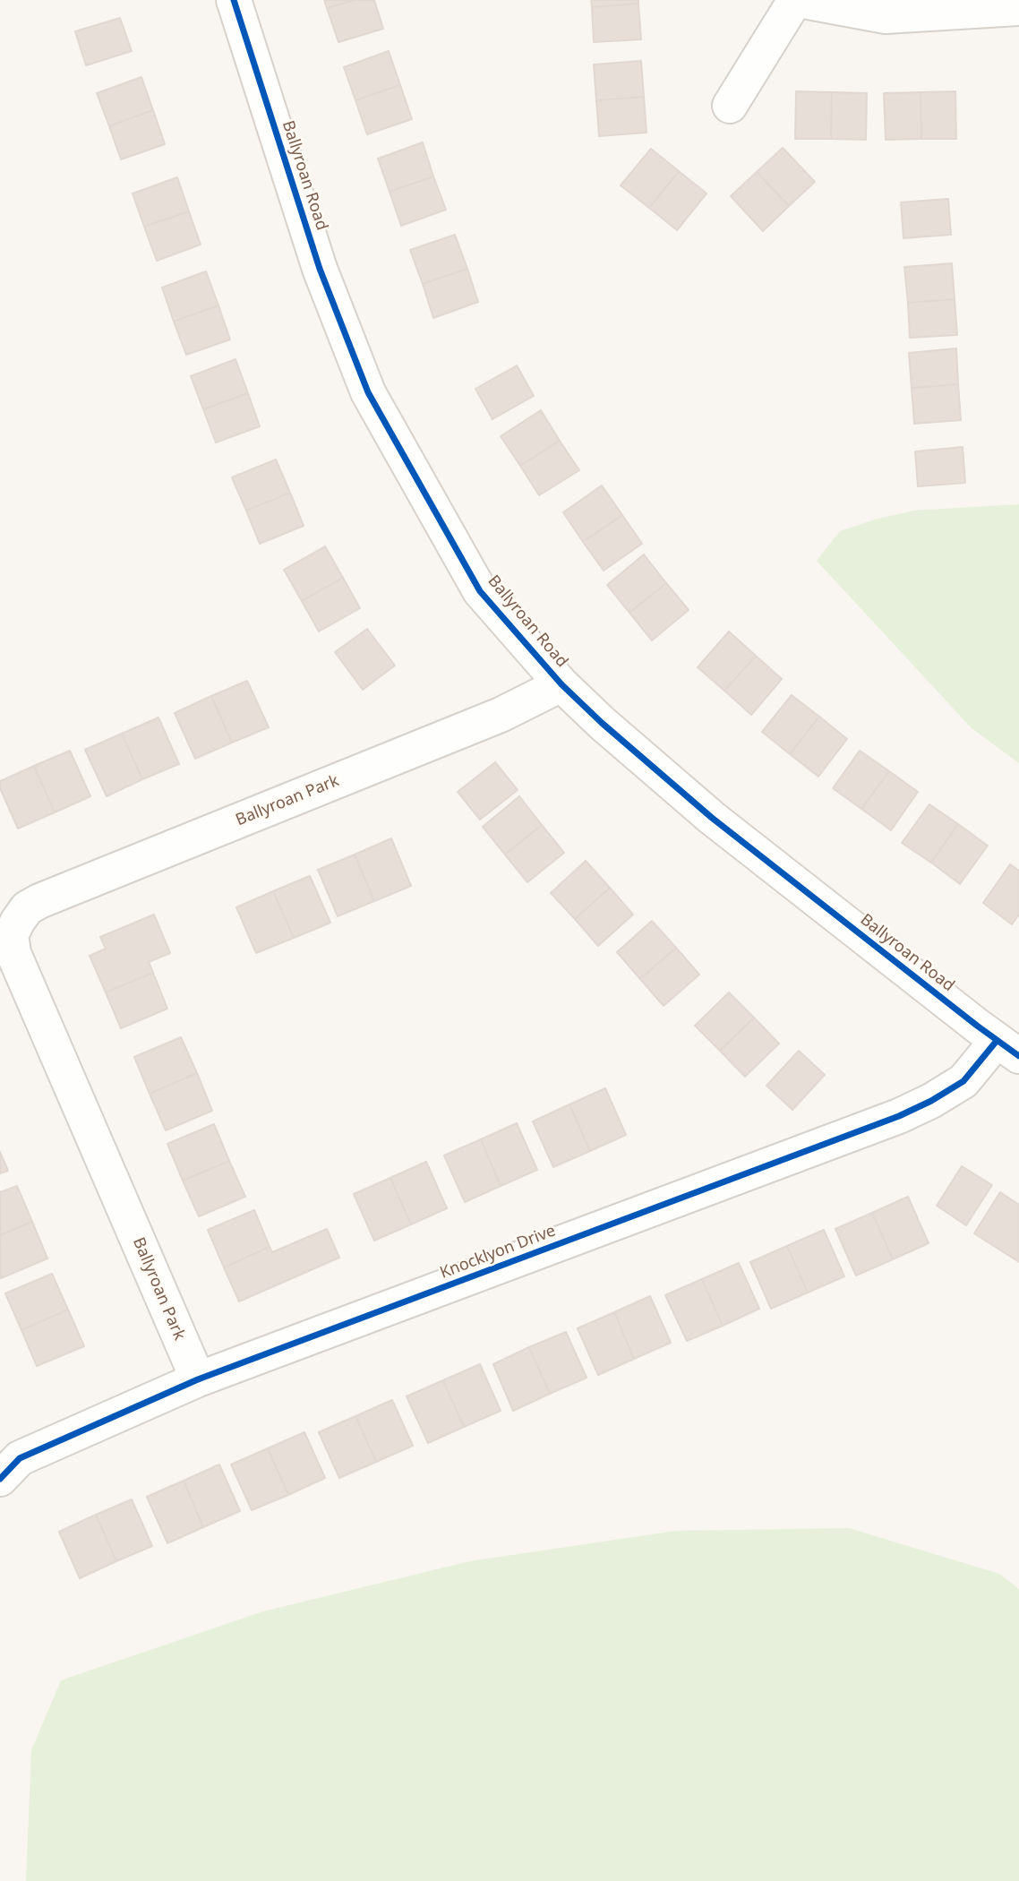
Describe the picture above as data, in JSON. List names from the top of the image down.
{
  "streets": {
    "street": ["Ballyroan Road", "Ballyroan Park", "Knocklyon Drive"]
  },
  "crossings": [
    ["Ballyroan Road", "Ballyroan Park"],
    ["Ballyroan Road", "Knocklyon Drive"],
    ["Ballyroan Park", "Knocklyon Drive"]
  ]
}
